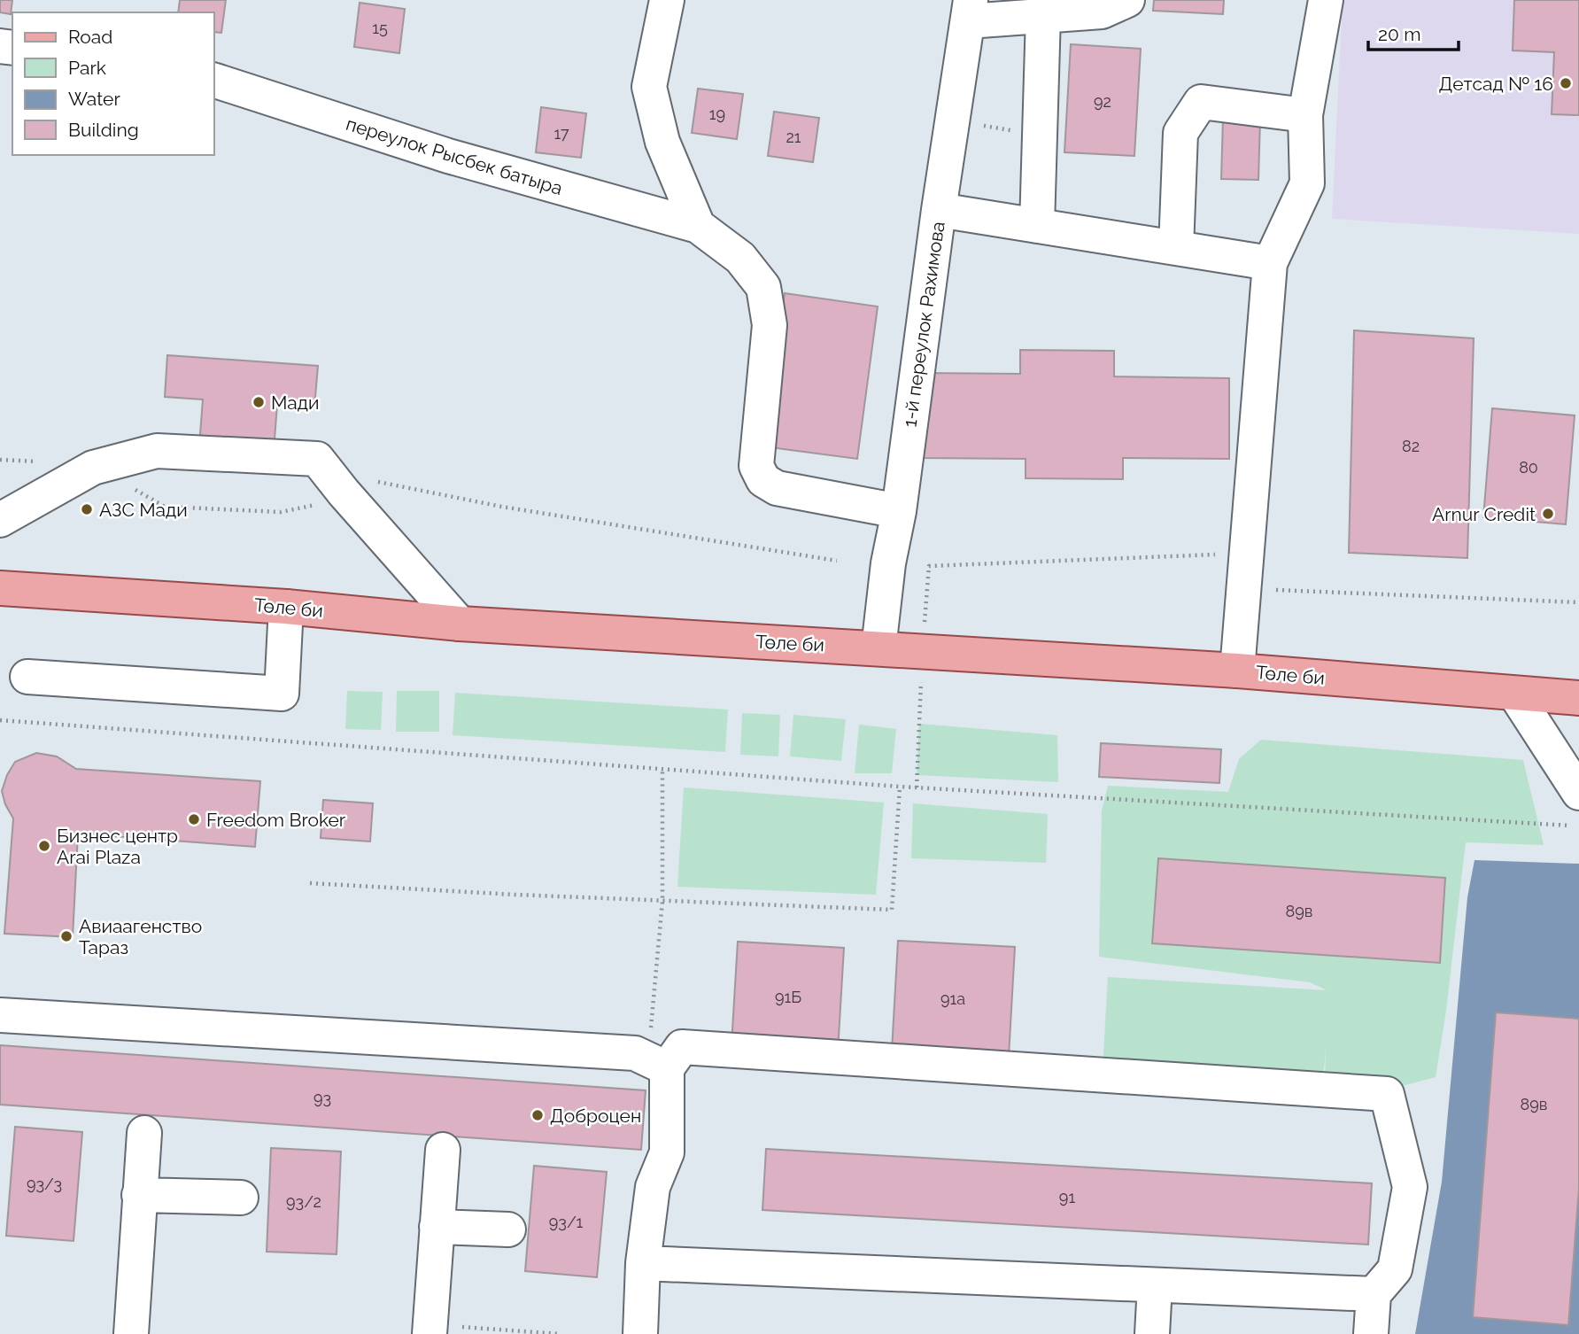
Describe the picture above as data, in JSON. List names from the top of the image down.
{
  "streets": {
    "main road": ["Төле би"],
    "street": ["переулок Рысбек батыра", "1-й переулок Рахимова"]
  },
  "crossings": [
    ["переулок Рысбек батыра", "1-й переулок Рахимова"],
    ["1-й переулок Рахимова", "Төле би"]
  ],
  "places": [
    "Детсад № 16",
    "Мади",
    "АЗС Мади",
    "Arnur Credit",
    "Freedom Broker",
    "Бизнес центр Arai Plaza",
    "Авиаагенство Тараз",
    "Доброцен"
  ],
  "house_numbers": [
    "15",
    "92",
    "19",
    "17",
    "21",
    "82",
    "80",
    "89в",
    "91Б",
    "91а",
    "93",
    "89в",
    "93/3",
    "91",
    "93/2",
    "93/1"
  ],
  "legend": [
    "Road",
    "Park",
    "Water",
    "Building"
  ],
  "scale_bar": "20 m"
}
